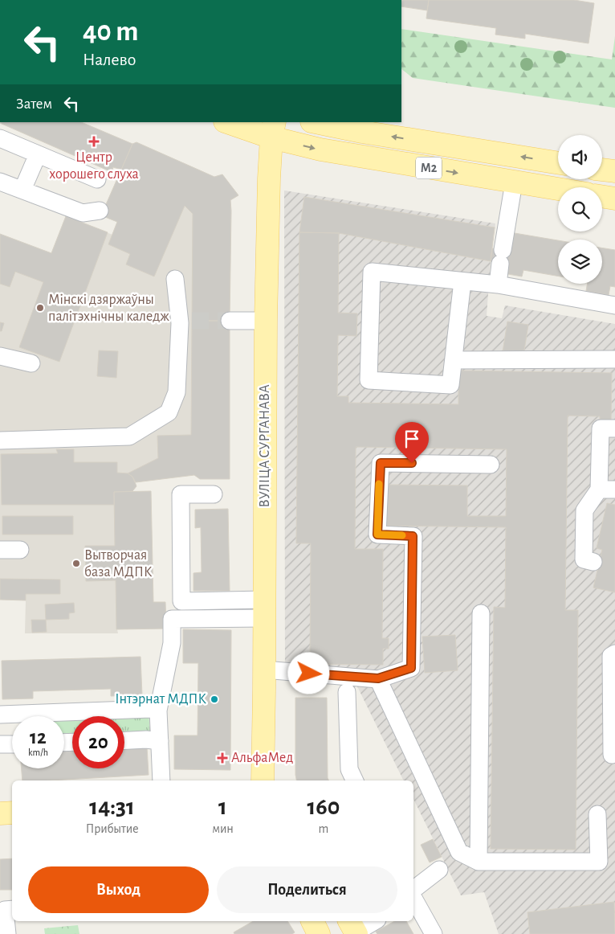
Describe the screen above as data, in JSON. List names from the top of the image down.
{
  "streets": {
    "main road": ["М2", "ВУЛІЦА СУРГАНАВА"]
  },
  "crossings": [
    ["М2", "ВУЛІЦА СУРГАНАВА"]
  ],
  "places": {
    "health": ["Центр хорошего слуха", "АльфаМед"],
    "other": ["Мінскі дзяржаўны палітэхнічны каледж", "Вытворчая база МДПК", "Інтэрнат МДПК"]
  },
  "page": {
    "turn": ["40 m", "Налево"],
    "then": "Затем",
    "speed": "12 km/h",
    "limit": "20",
    "eta": [
      "14:31",
      "Прибытие",
      "1",
      "мин",
      "160",
      "m"
    ],
    "buttons": ["Выход", "Поделиться"]
  }
}
